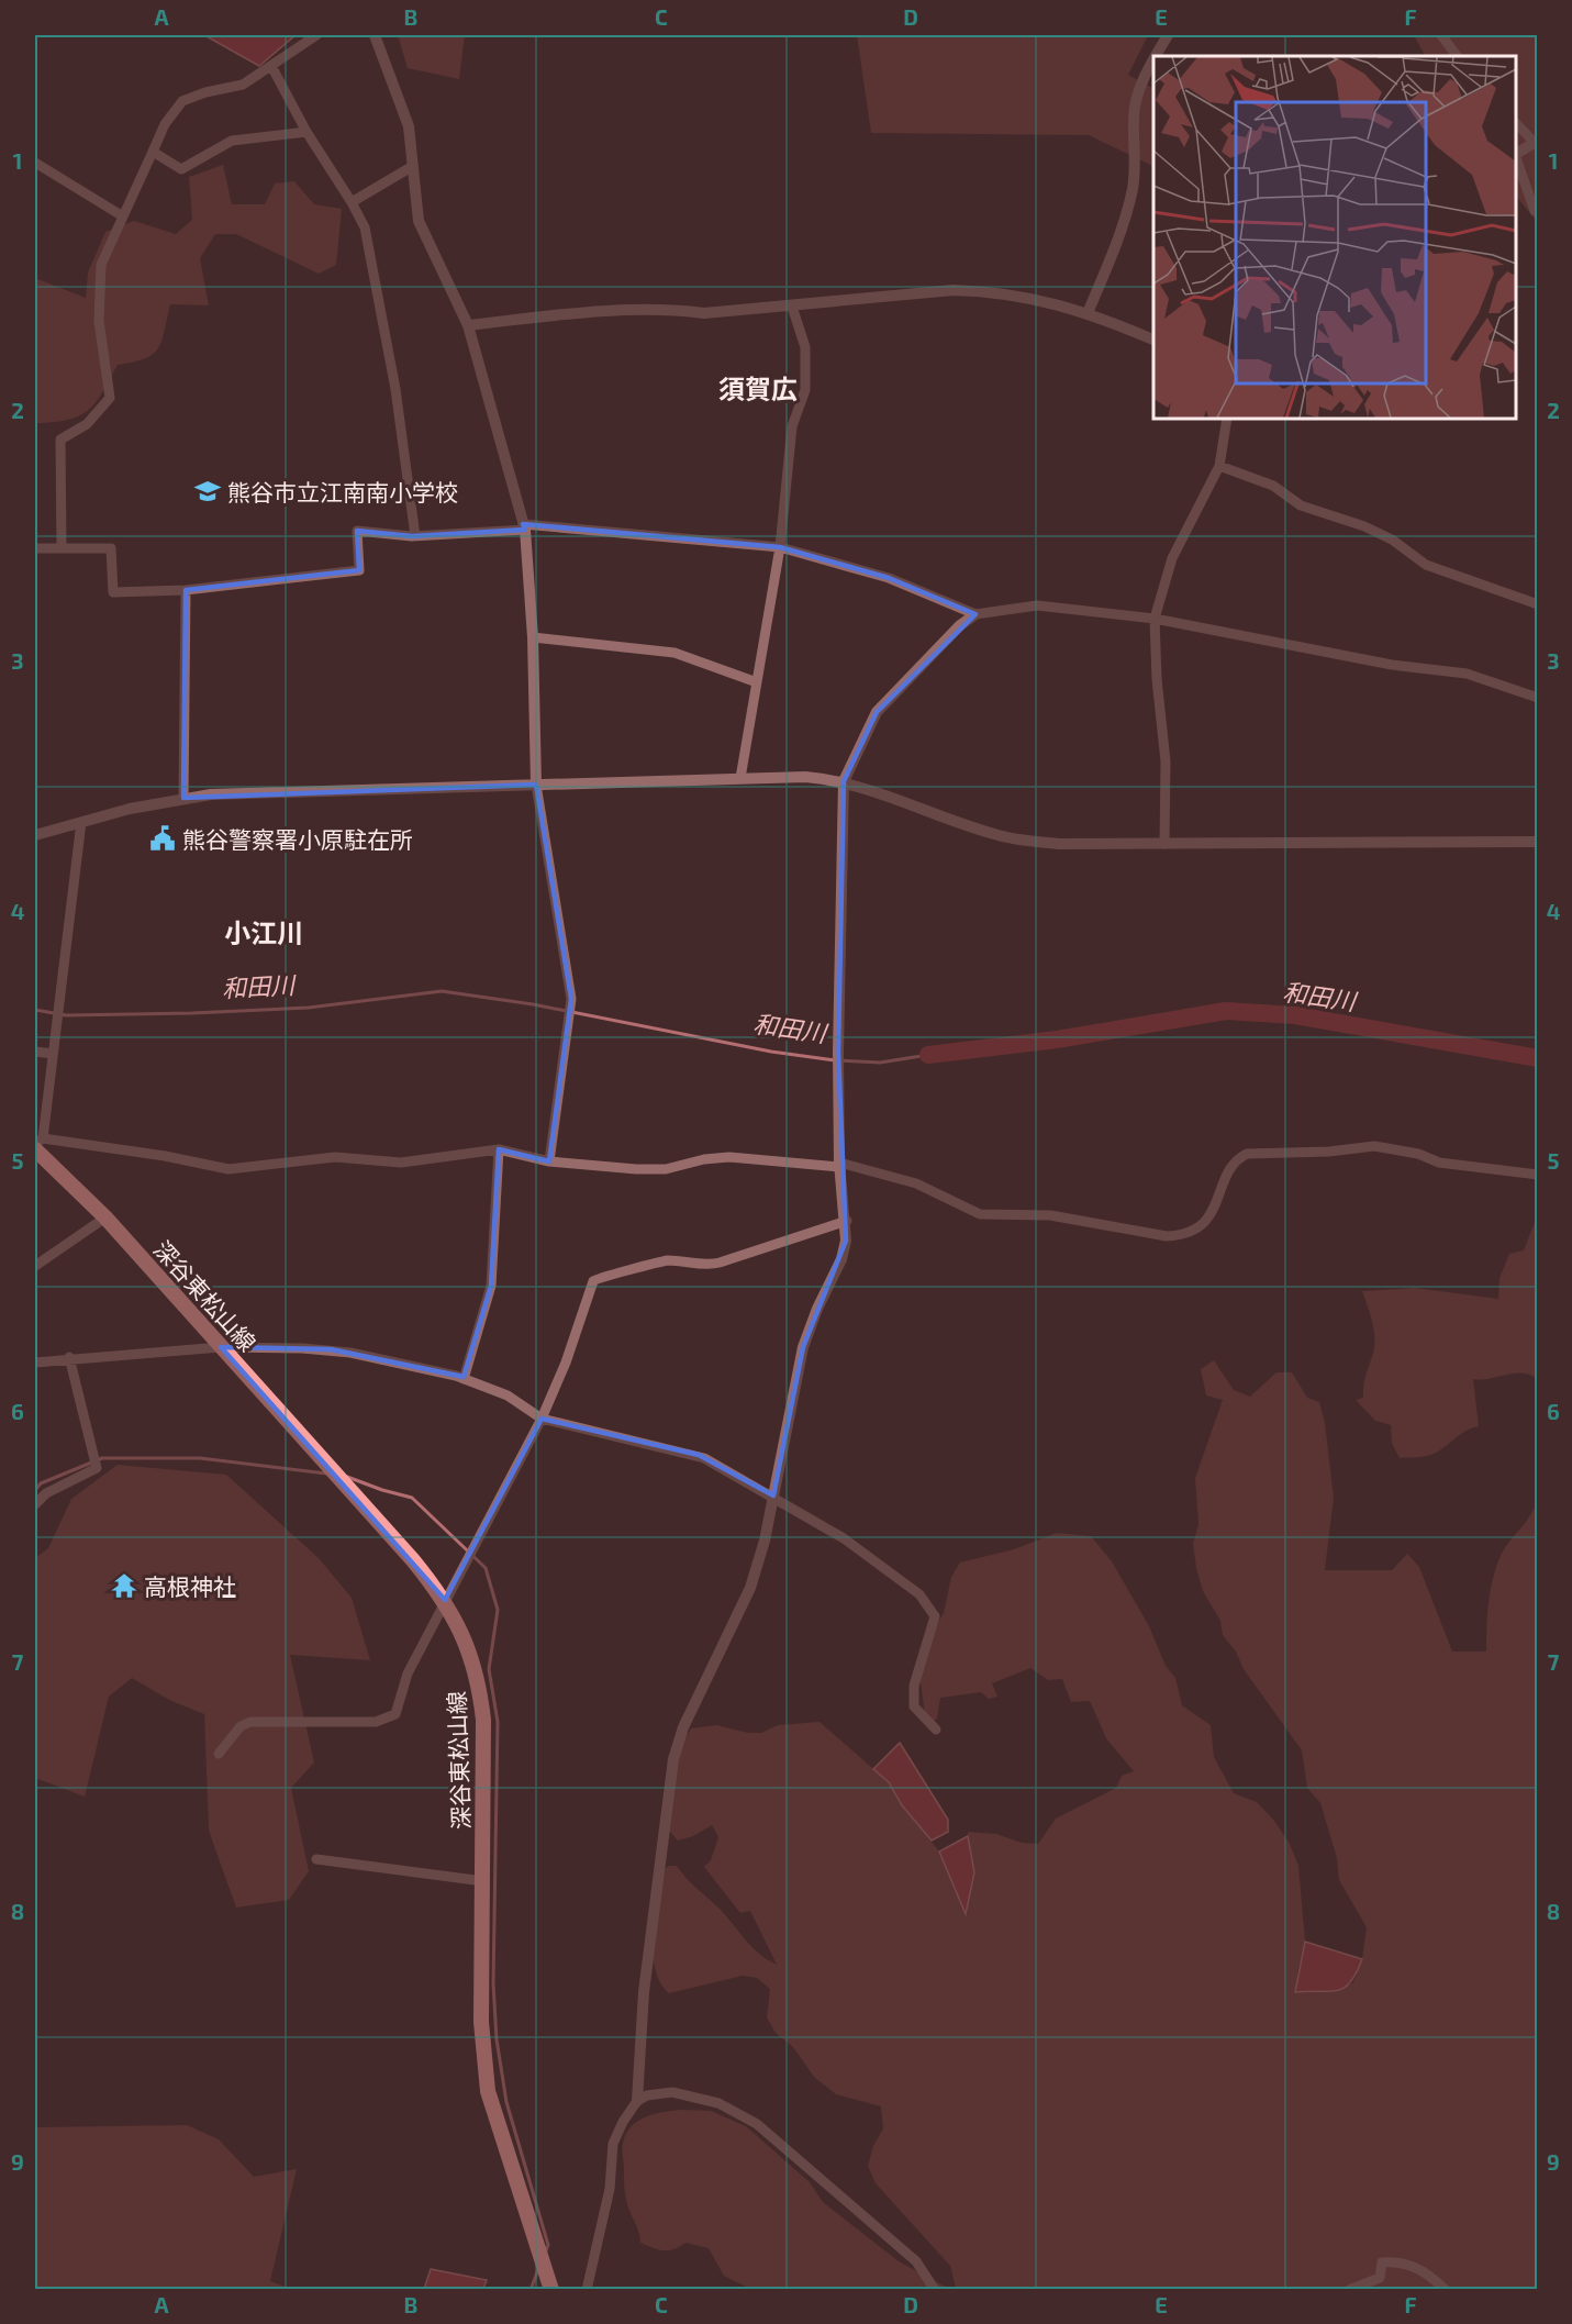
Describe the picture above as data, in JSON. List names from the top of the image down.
{
  "streets": {
    "main road": ["深谷東松山線"]
  },
  "districts": ["須賀広", "小江川"],
  "water": ["和田川"],
  "places": {
    "school or university": ["熊谷市立江南南小学校"],
    "public building": ["熊谷警察署小原駐在所"],
    "temple": ["高根神社"]
  },
  "grid": {
    "columns": [
      "A",
      "B",
      "C",
      "D",
      "E",
      "F"
    ],
    "rows": [
      "1",
      "2",
      "3",
      "4",
      "5",
      "6",
      "7",
      "8",
      "9"
    ]
  }
}
